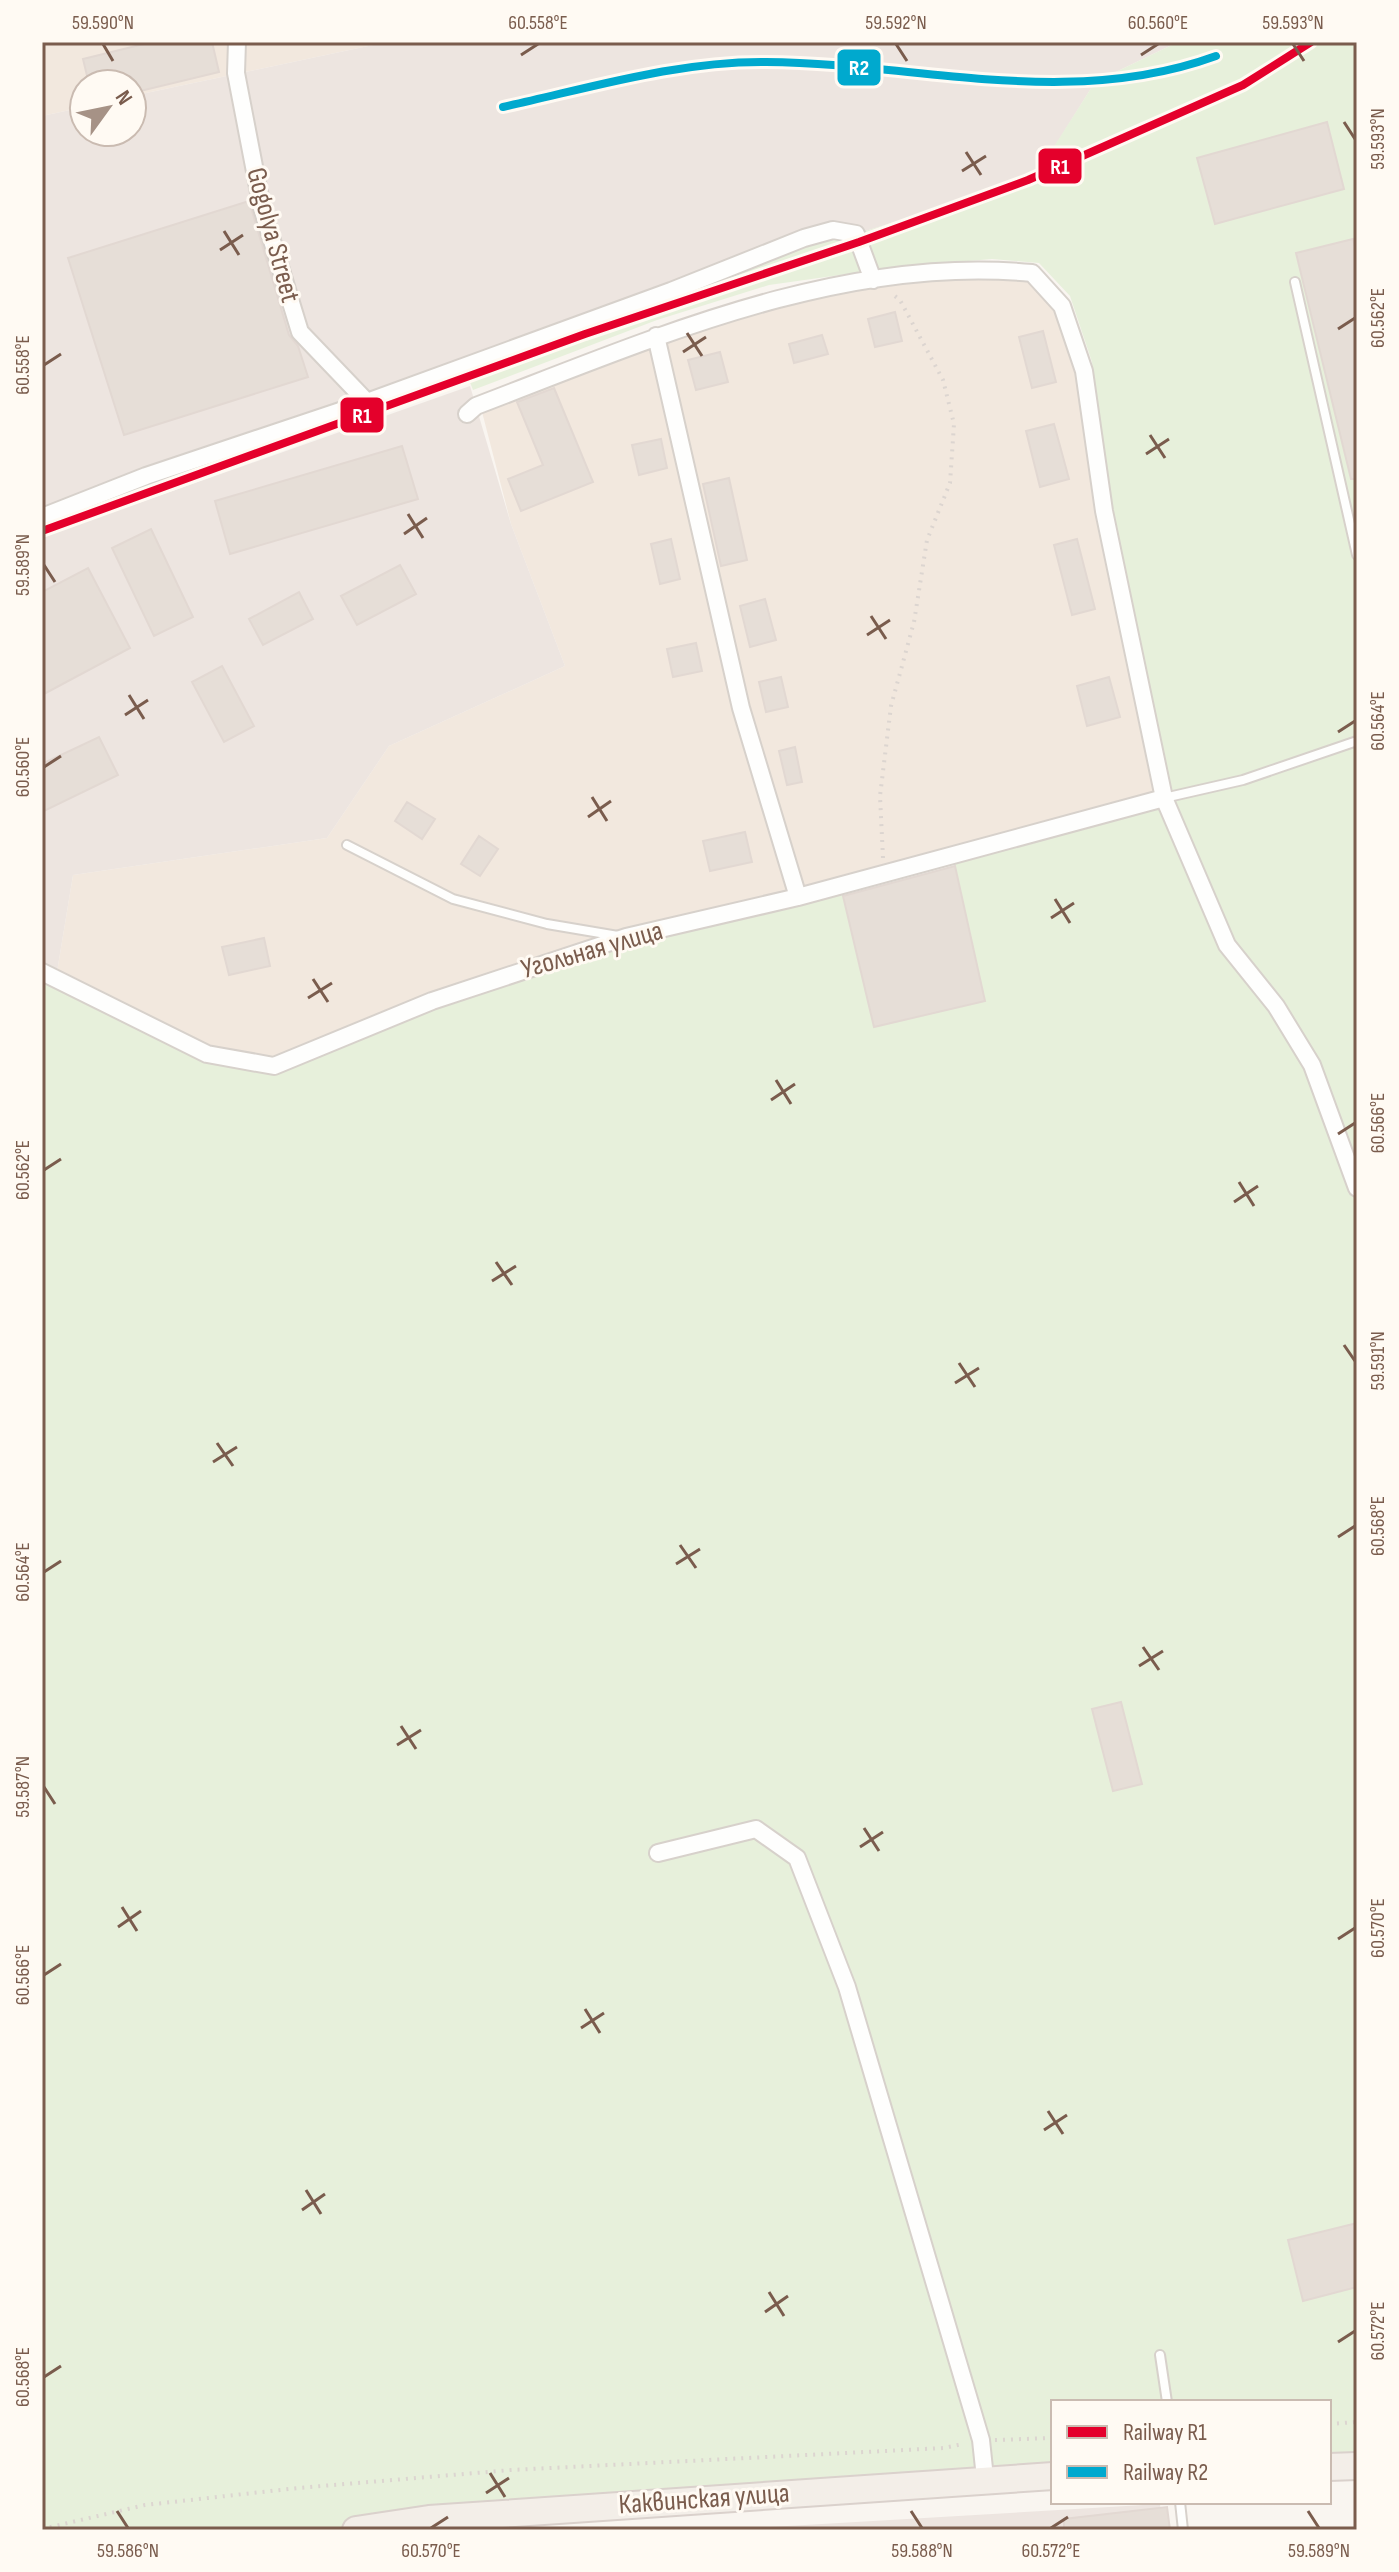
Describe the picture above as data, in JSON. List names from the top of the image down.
{
  "streets": {
    "main road": ["Каквинская улица"],
    "street": ["Gogolya Street", "Угольная улица"]
  },
  "lines": ["rail line R1", "rail line R2"],
  "legend": ["Railway R1", "Railway R2"],
  "north": "top right",
  "coordinates": [
    "59.590°N",
    "60.558°E",
    "59.592°N",
    "60.560°E",
    "59.593°N",
    "60.562°E",
    "59.589°N",
    "60.564°E",
    "60.566°E",
    "59.591°N",
    "60.568°E",
    "59.587°N",
    "60.570°E",
    "60.572°E",
    "59.586°N",
    "59.588°N"
  ]
}
